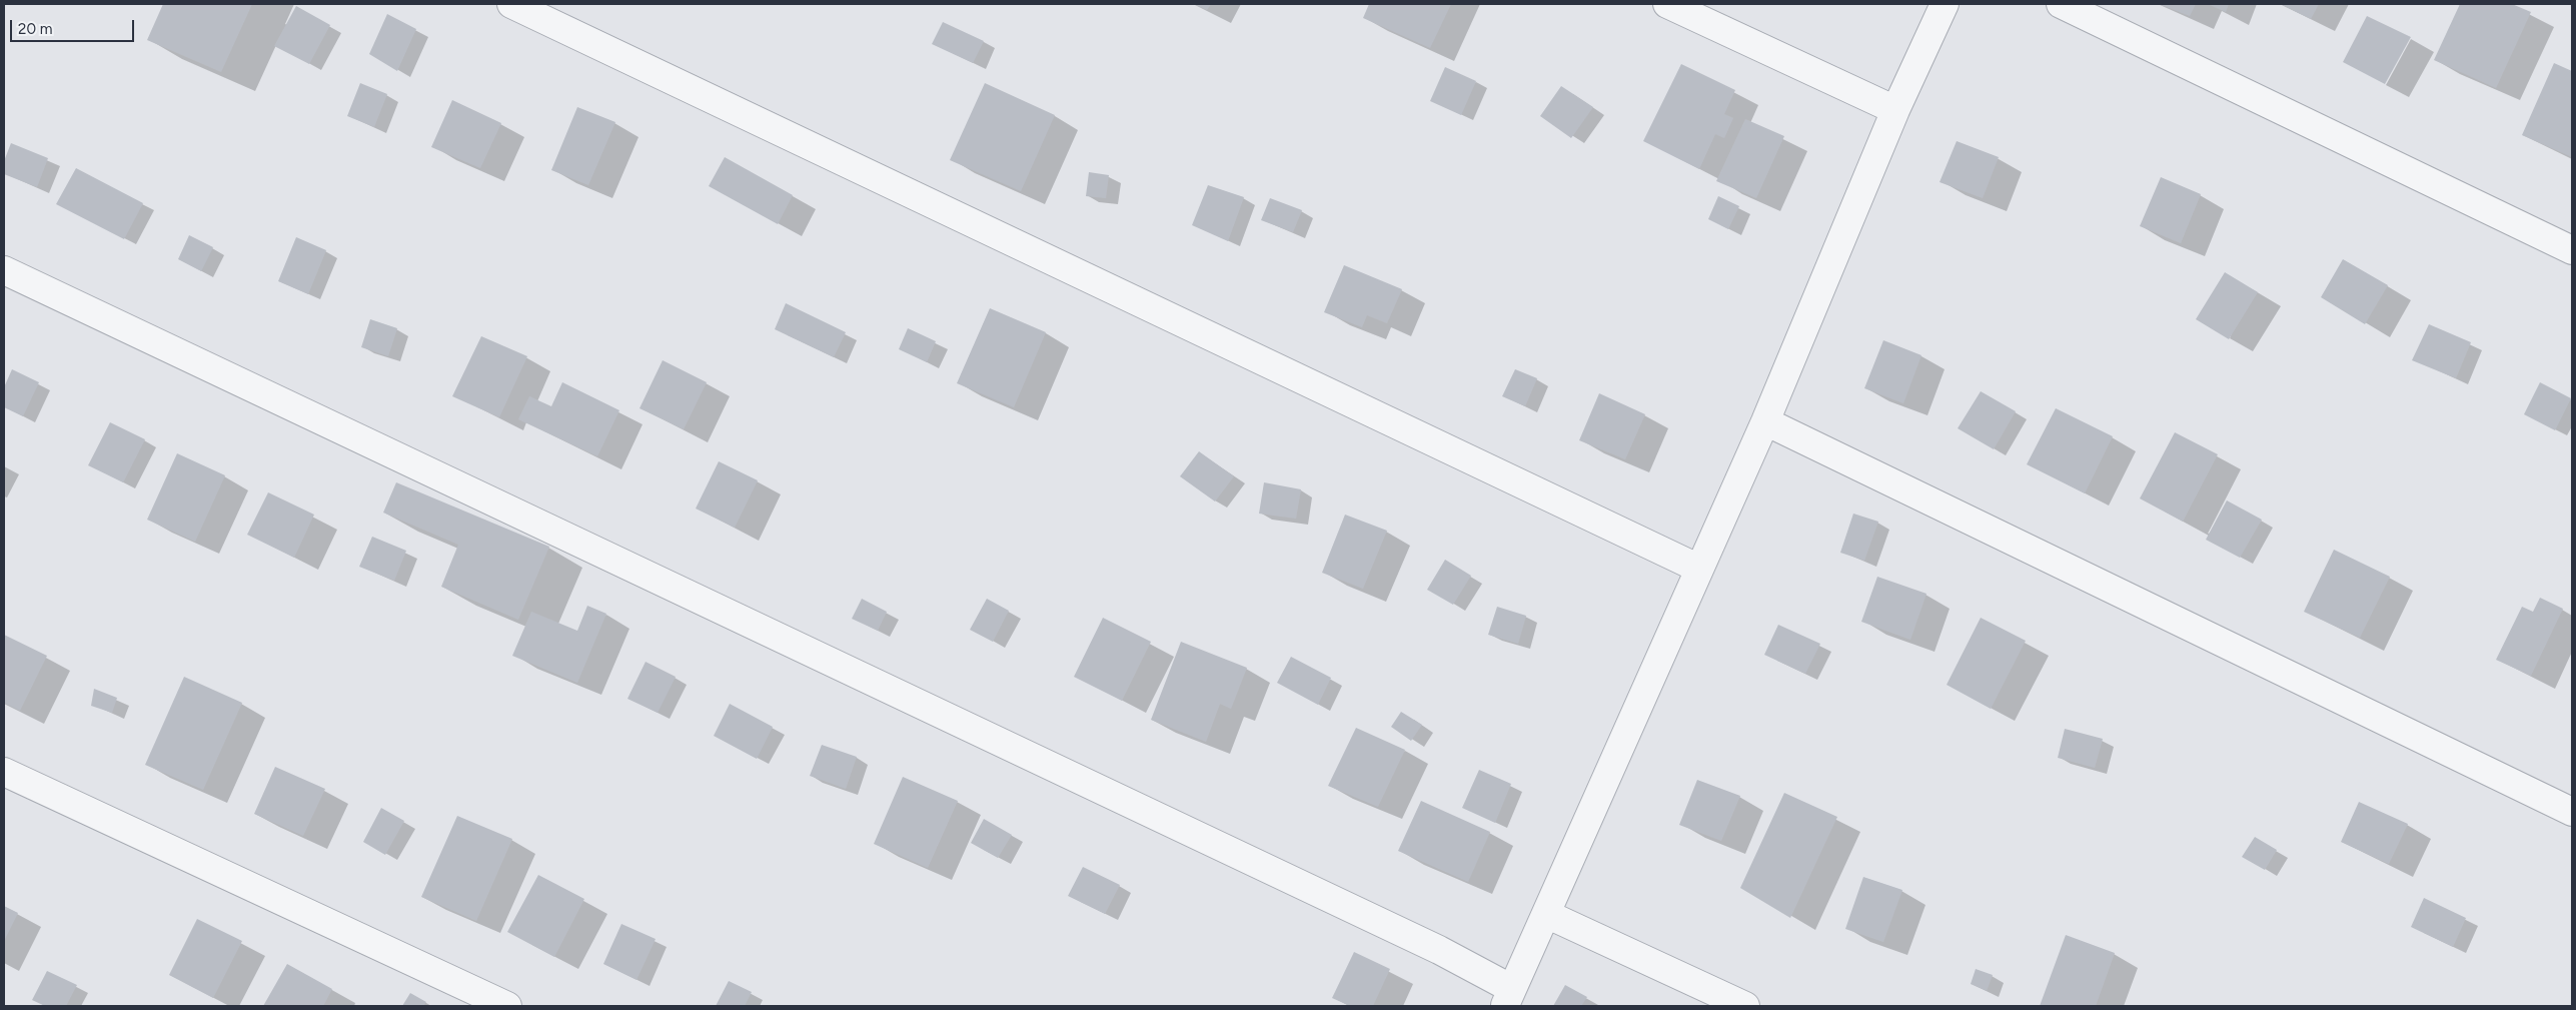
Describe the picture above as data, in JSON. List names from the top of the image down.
{
  "scale_bar": "20 m"
}
